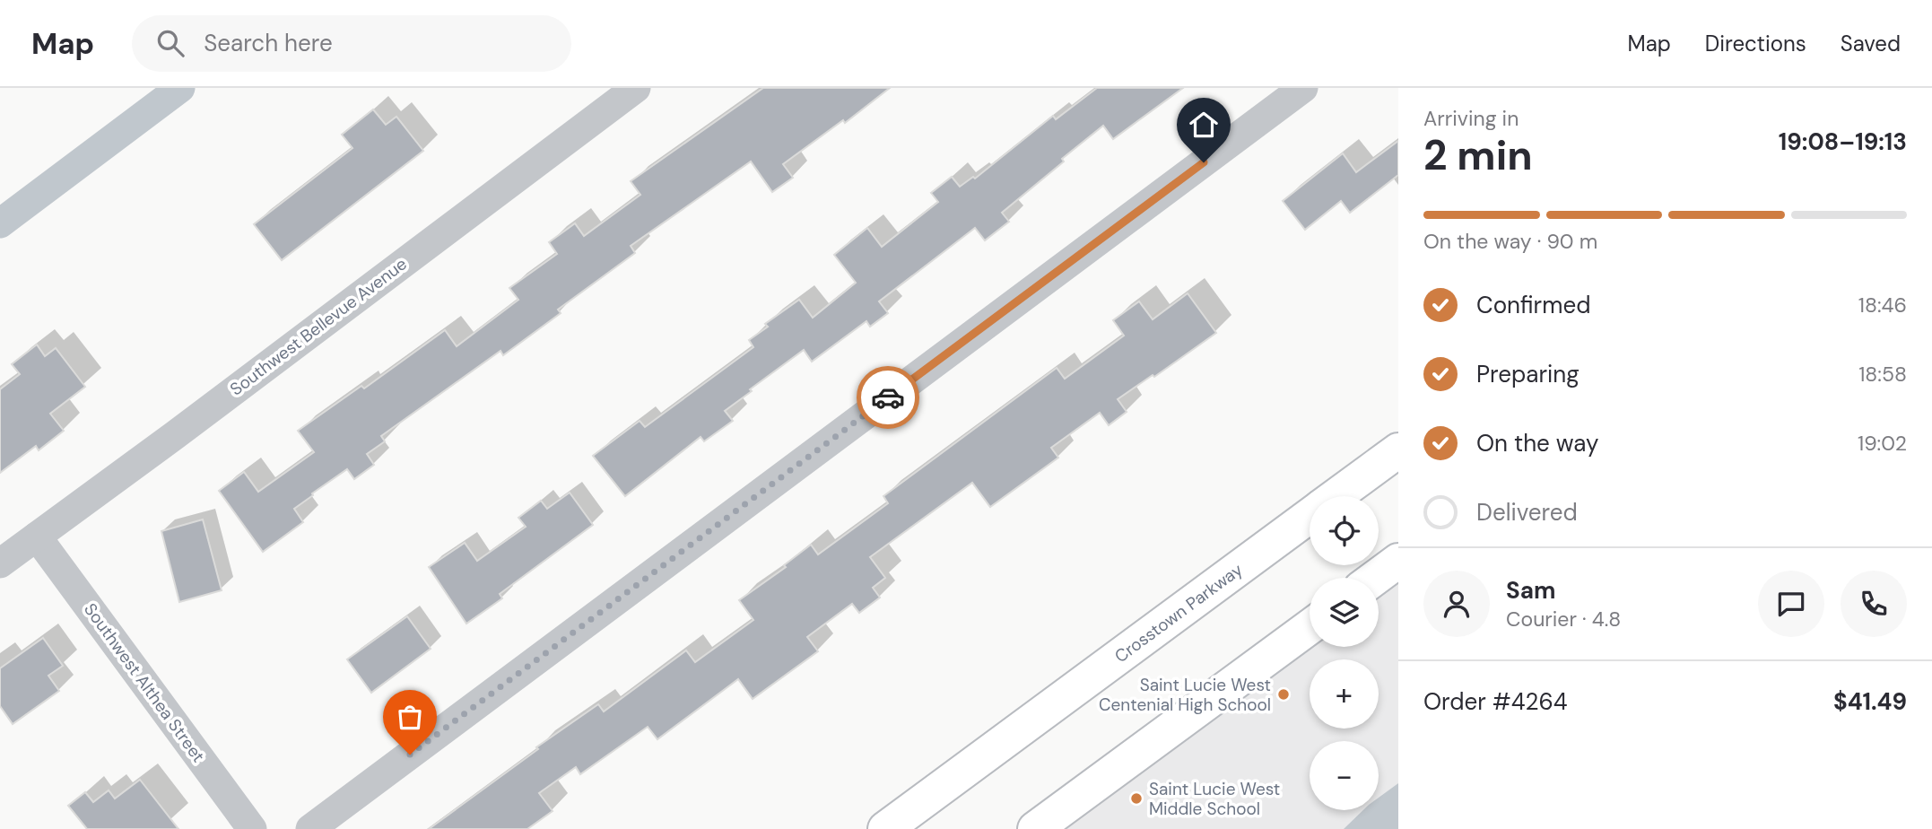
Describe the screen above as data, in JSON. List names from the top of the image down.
{
  "streets": {
    "main road": ["Crosstown Parkway"],
    "street": ["Southwest Bellevue Avenue", "Southwest Althea Street"]
  },
  "crossings": [
    ["Southwest Bellevue Avenue", "Southwest Althea Street"]
  ],
  "places": ["Saint Lucie West Centenial High School", "Saint Lucie West Middle School"],
  "page": {
    "header": "Map",
    "search": "Search here",
    "nav": ["Map", "Directions", "Saved"],
    "heading": ["2 min", "Arriving in", "19:08–19:13"],
    "panel": [
      "Sam",
      "Courier · 4.8",
      "Order #4264",
      "$41.49"
    ],
    "bar": "On the way · 90 m",
    "list": [
      ["Confirmed", "18:46"],
      ["Preparing", "18:58"],
      ["On the way", "19:02"],
      "Delivered"
    ],
    "map_buttons": ["+", "−"]
  }
}
